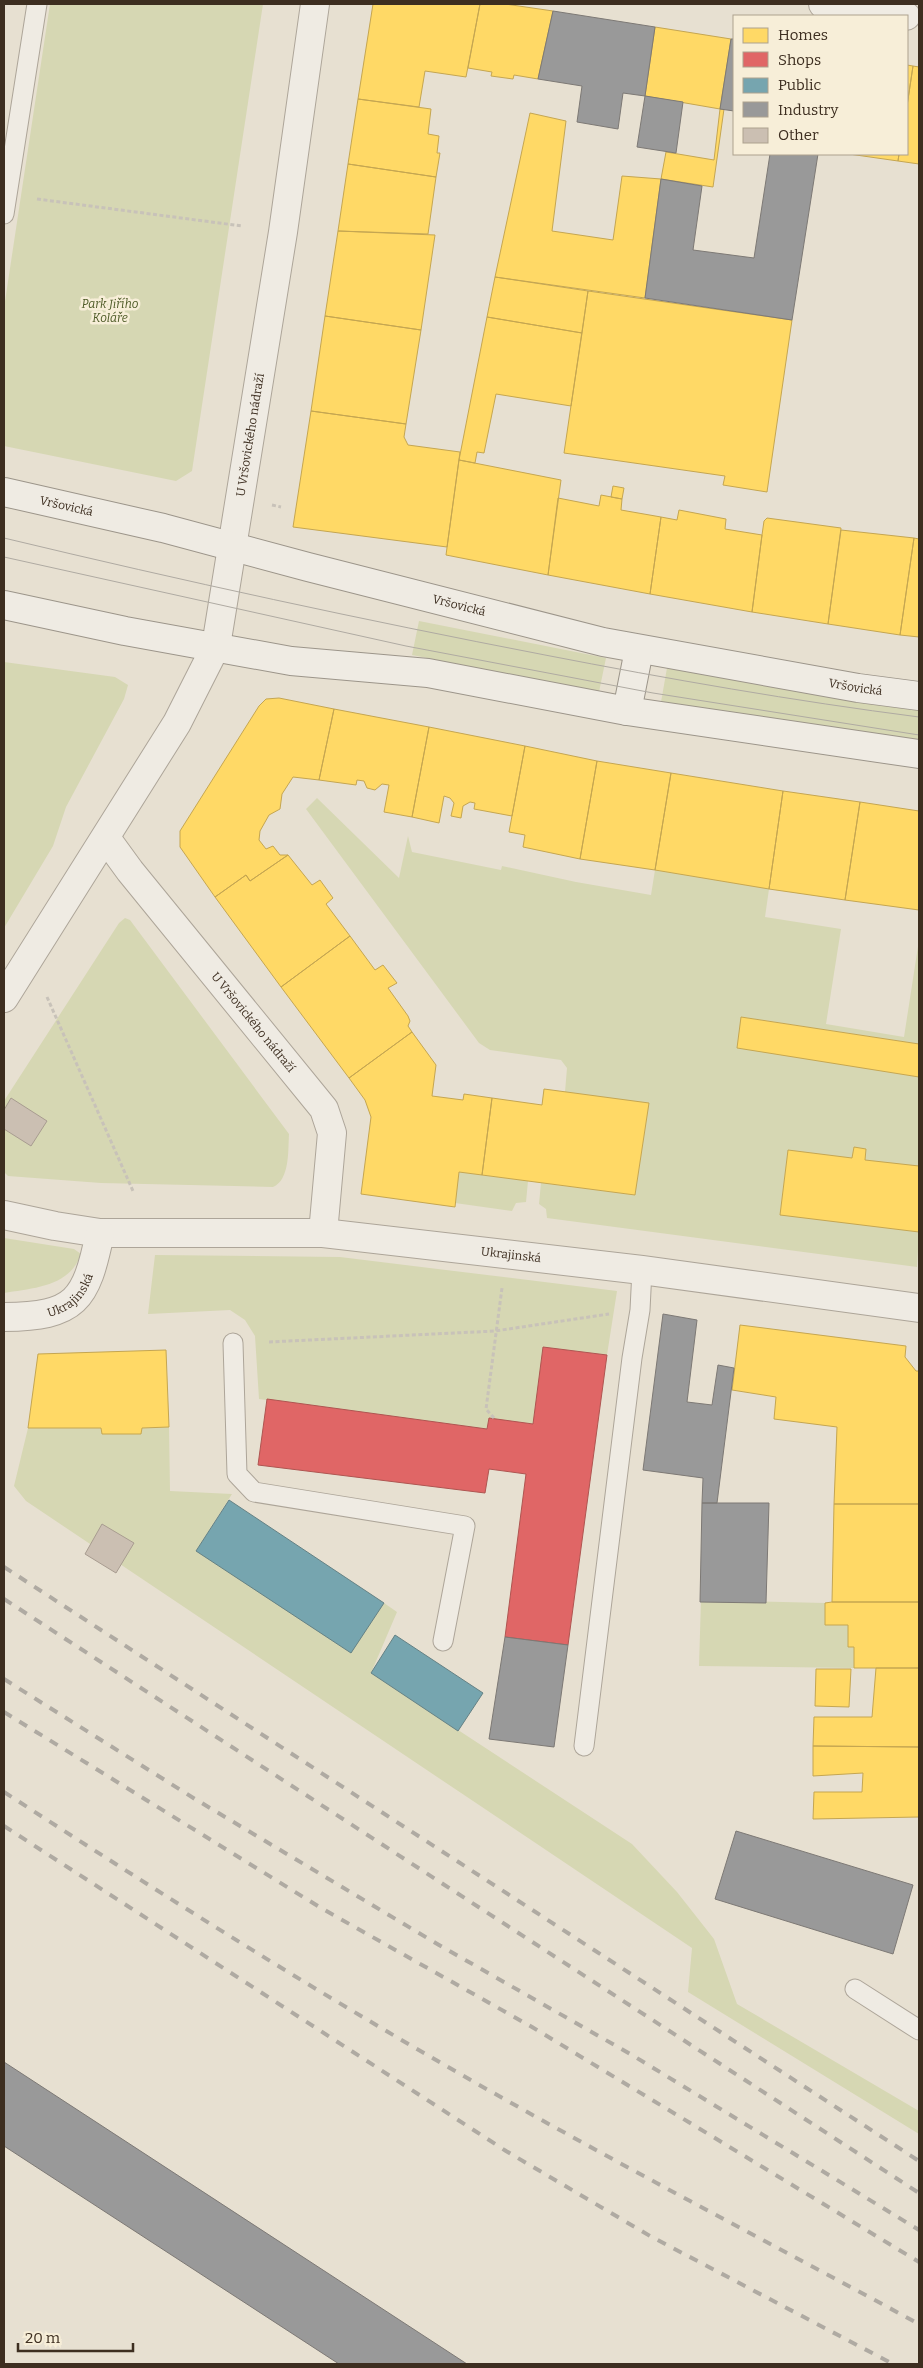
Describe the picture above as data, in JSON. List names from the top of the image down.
{
  "streets": {
    "street": ["U Vršovického nádraží", "Vršovická", "Ukrajinská"]
  },
  "crossings": [
    ["U Vršovického nádraží", "Vršovická"],
    ["U Vršovického nádraží", "Ukrajinská"]
  ],
  "parks": ["Park Jiřího Koláře"],
  "legend": [
    "Homes",
    "Shops",
    "Public",
    "Industry",
    "Other"
  ],
  "scale_bar": "20 m"
}
